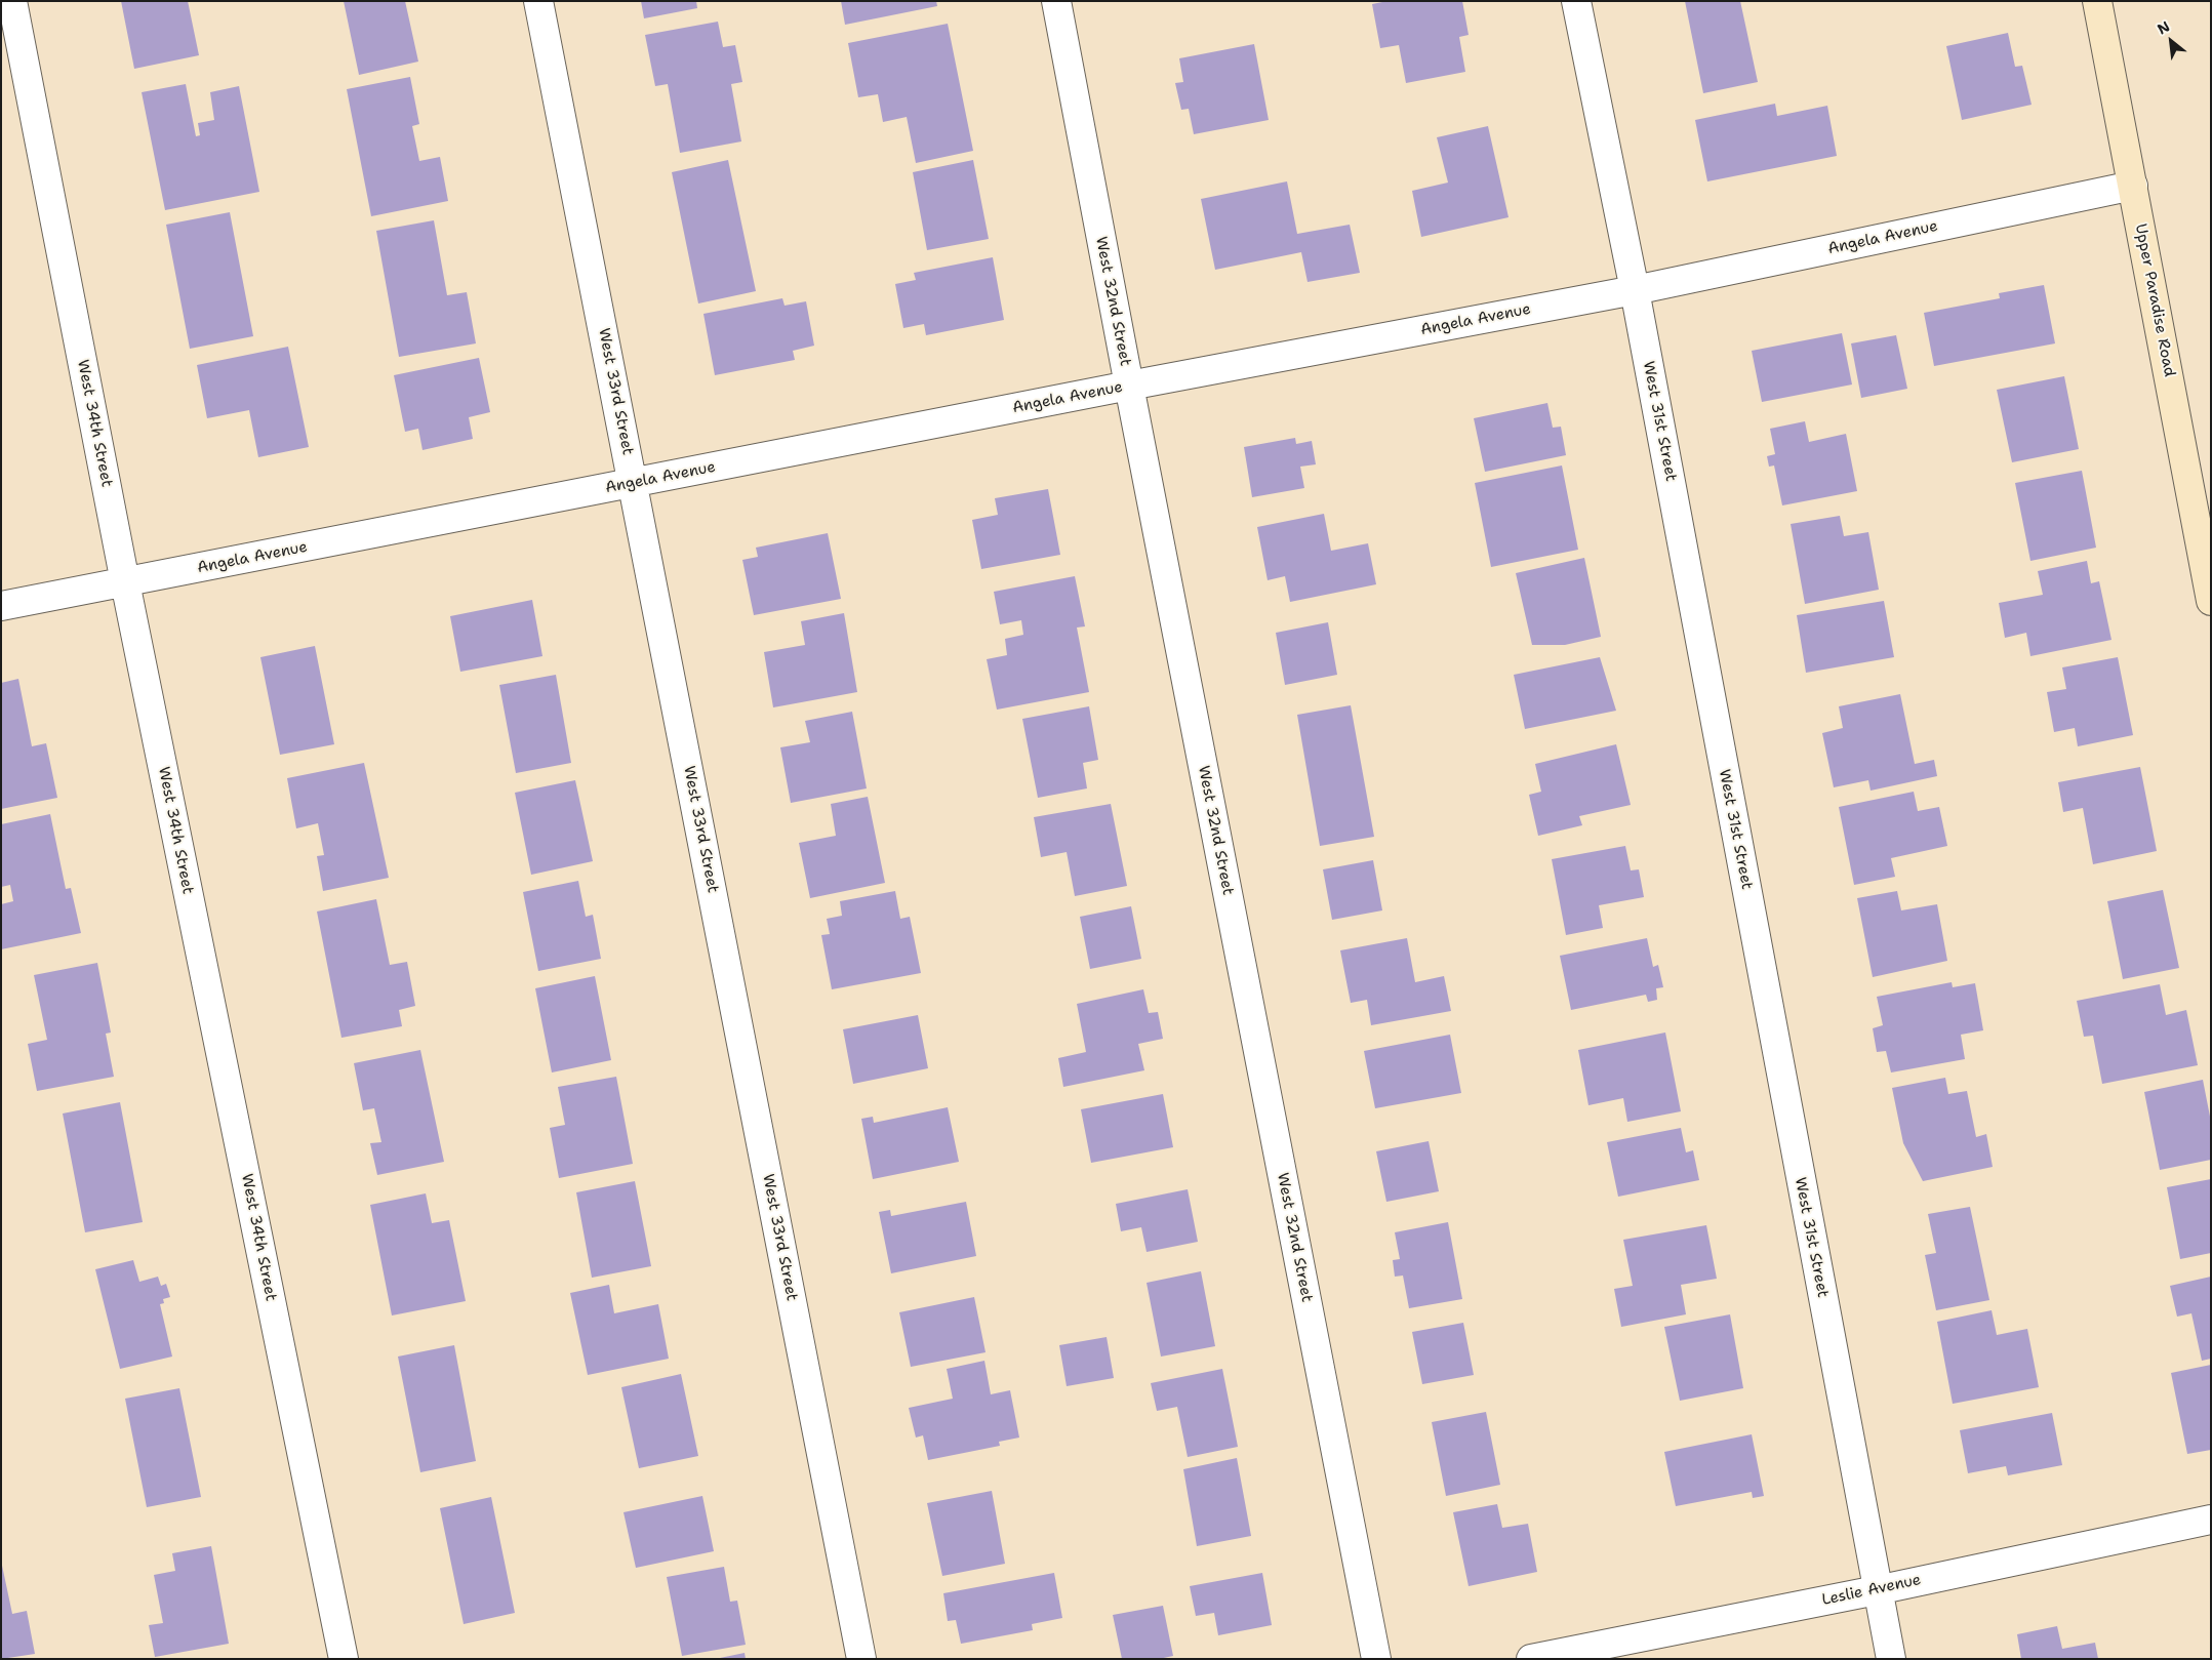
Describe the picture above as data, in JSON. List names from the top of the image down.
{
  "streets": {
    "street": [
      "Angela Avenue",
      "Upper Paradise Road",
      "West 32nd Street",
      "West 33rd Street",
      "West 31st Street",
      "West 34th Street",
      "Leslie Avenue"
    ]
  },
  "crossings": [
    ["Angela Avenue", "Upper Paradise Road"],
    ["Angela Avenue", "West 32nd Street"],
    ["Angela Avenue", "West 33rd Street"],
    ["Angela Avenue", "West 31st Street"],
    ["Angela Avenue", "West 34th Street"],
    ["West 31st Street", "Leslie Avenue"]
  ],
  "north": "top left"
}
